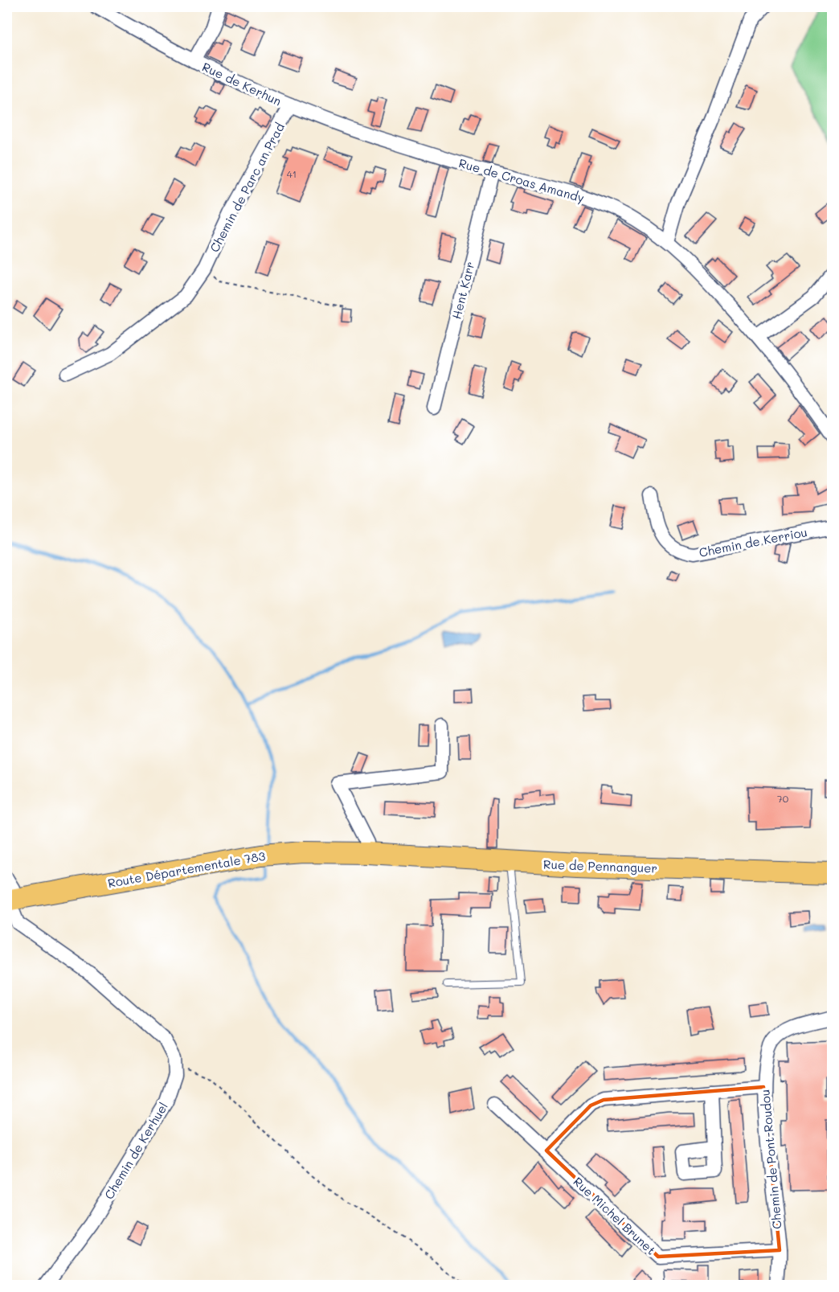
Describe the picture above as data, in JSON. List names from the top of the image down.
{
  "streets": {
    "main road": ["Rue de Pennanguer", "Route Départementale 783"],
    "street": [
      "Rue de Kerhun",
      "Rue de Croas Amandy",
      "Chemin de Parc an Prad",
      "Hent Karr",
      "Chemin de Kerriou",
      "Chemin de Kerhuel",
      "Chemin de Pont-Roudou",
      "Rue Michel Brunet"
    ]
  },
  "crossings": [
    ["Rue de Kerhun", "Rue de Croas Amandy"],
    ["Rue de Kerhun", "Chemin de Parc an Prad"],
    ["Rue de Croas Amandy", "Chemin de Parc an Prad"],
    ["Rue de Croas Amandy", "Hent Karr"],
    ["Rue de Pennanguer", "Route Départementale 783"],
    ["Chemin de Pont-Roudou", "Rue Michel Brunet"]
  ],
  "house_numbers": ["41", "70"]
}
